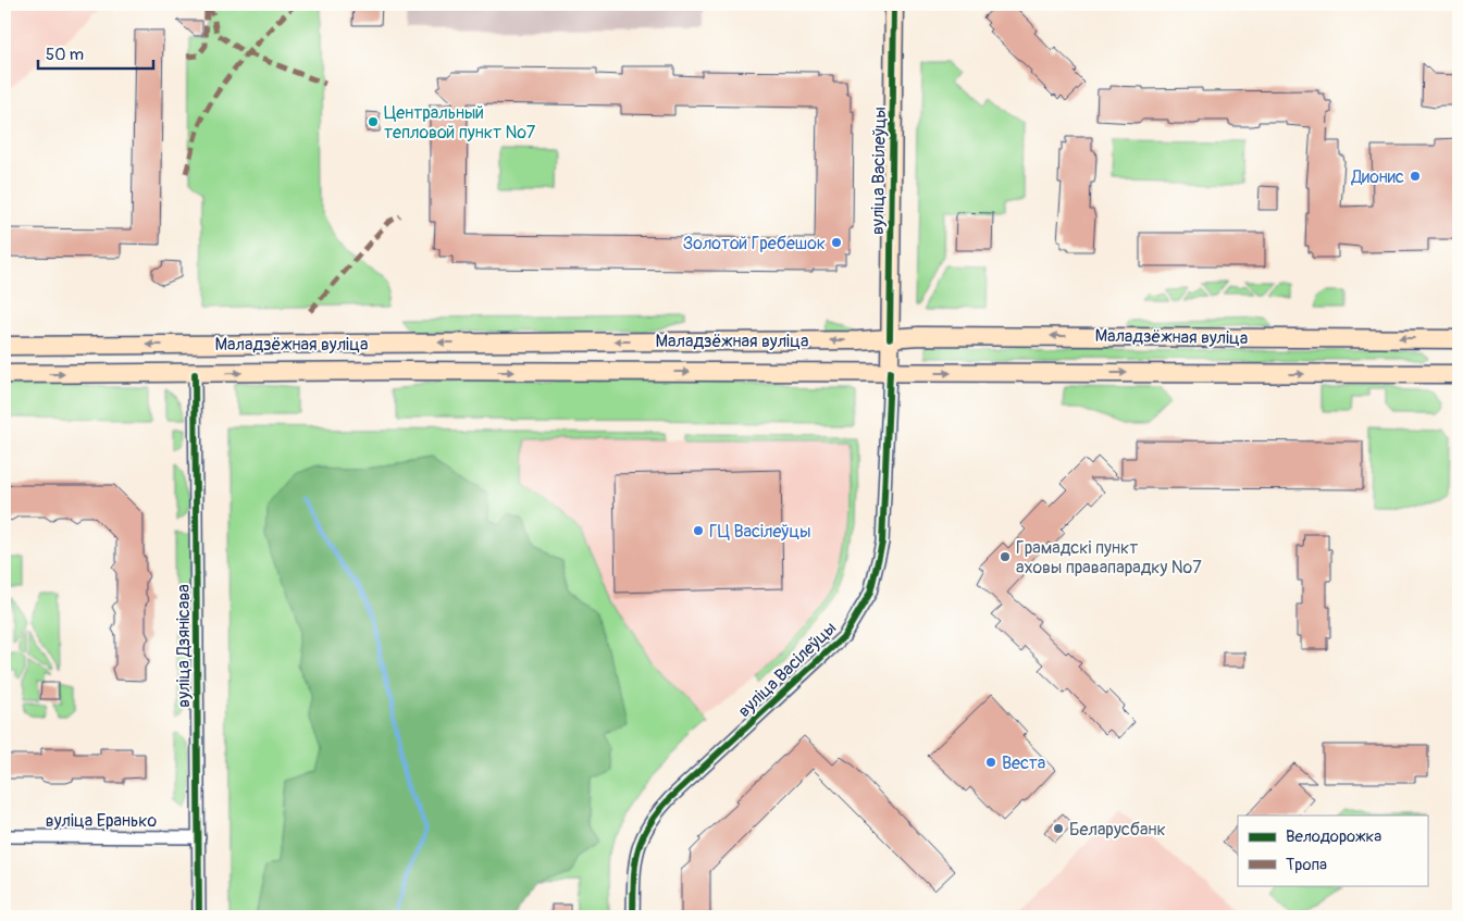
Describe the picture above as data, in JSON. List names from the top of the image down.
{
  "streets": {
    "main road": ["вуліца Васілеўцы", "Маладзёжная вуліца"],
    "street": ["вуліца Дзянісава", "вуліца Еранько"]
  },
  "crossings": [
    ["вуліца Васілеўцы", "Маладзёжная вуліца"],
    ["Маладзёжная вуліца", "вуліца Дзянісава"],
    ["вуліца Дзянісава", "вуліца Еранько"]
  ],
  "places": [
    "Центральный тепловой пункт №7",
    "Дионис",
    "Золотой Гребешок",
    "ГЦ Васілеўцы",
    "Грамадскі пункт аховы правапарадку №7",
    "Веста",
    "Беларусбанк"
  ],
  "legend": ["Велодорожка", "Тропа"],
  "scale_bar": "50 m"
}
